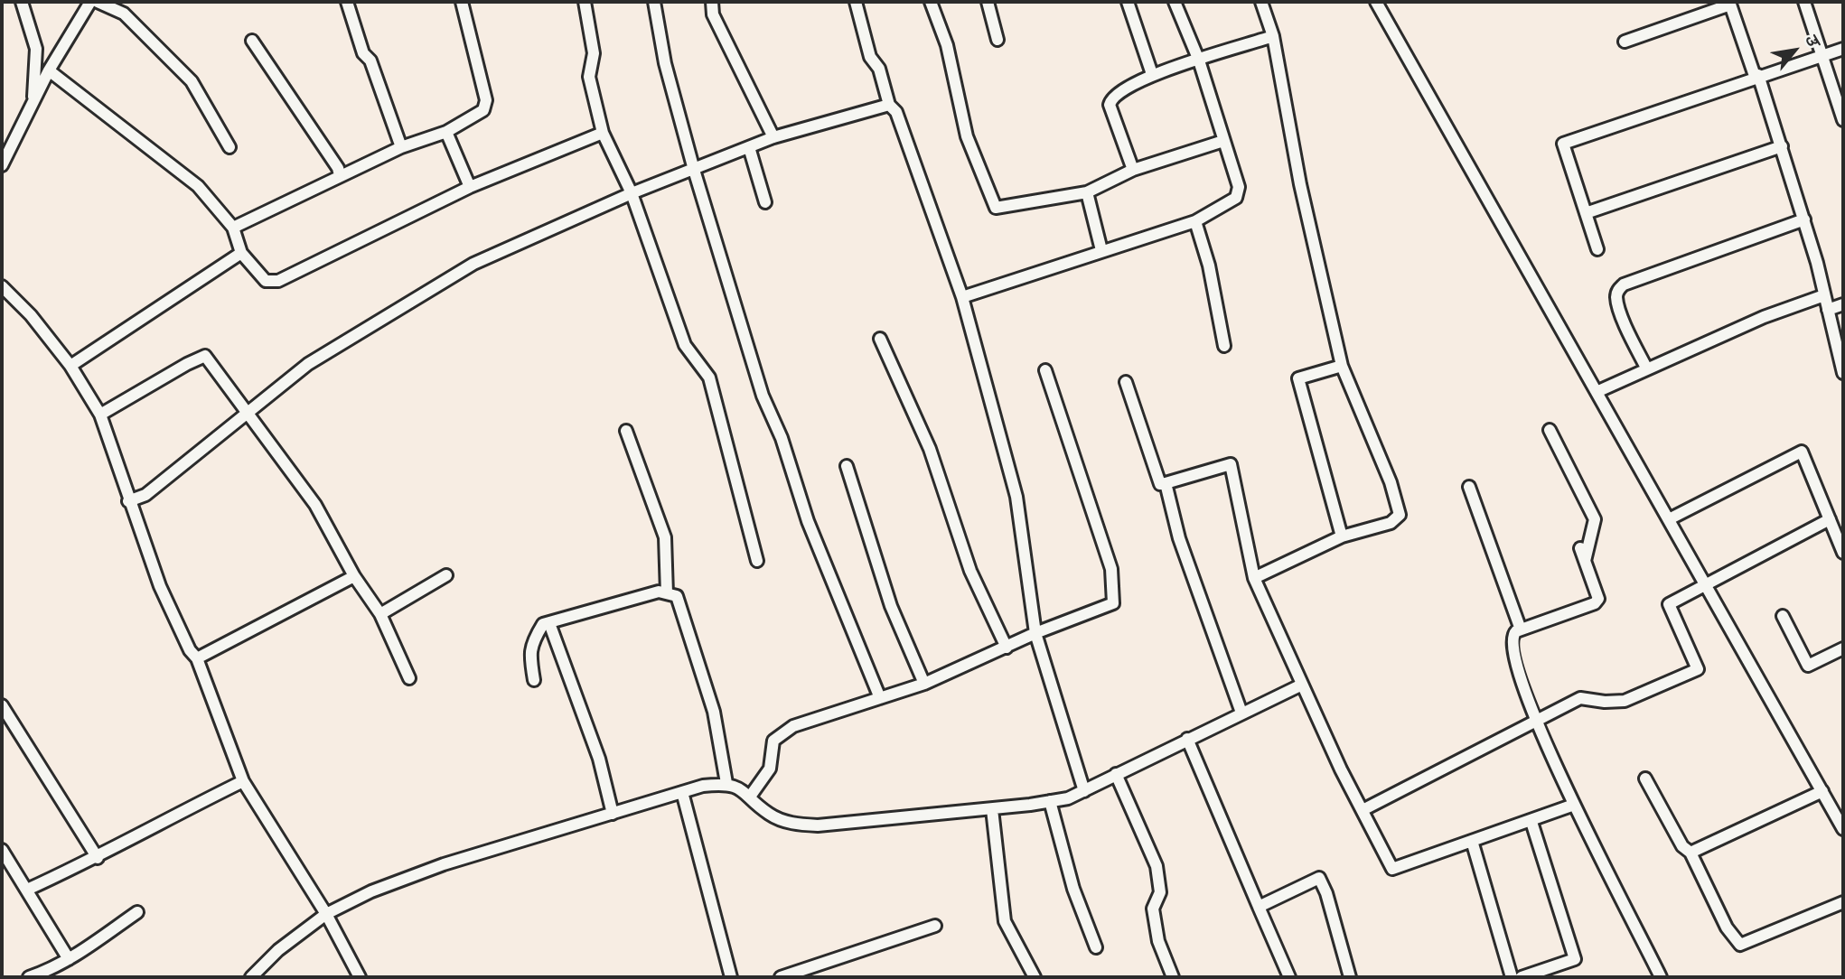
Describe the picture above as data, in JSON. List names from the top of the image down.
{
  "north": "top right"
}
